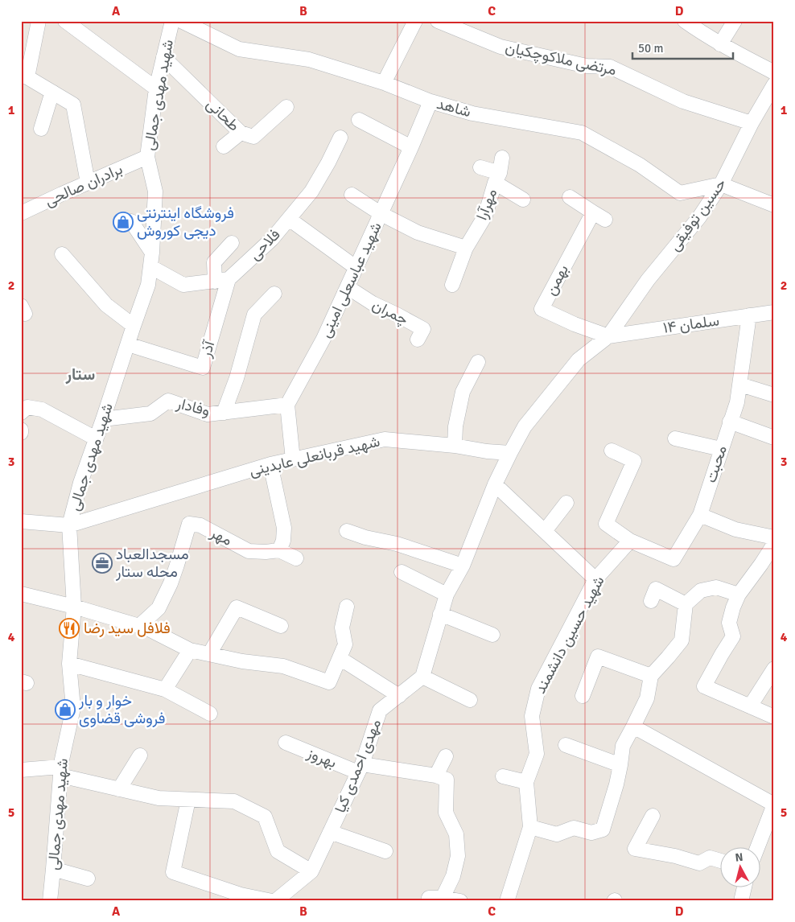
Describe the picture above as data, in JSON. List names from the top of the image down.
{
  "streets": {
    "street": [
      "مرتضی ملاکوچکیان",
      "شهید مهدی جمالی",
      "شاهد",
      "طحانی",
      "برادران صالحی",
      "مهرآرا",
      "حسین توفیقی",
      "فلاحی",
      "شهید عباسعلی امینی",
      "بهمن",
      "چمران",
      "سلمان ۱۴",
      "آذر",
      "وفادار",
      "شهید قربانعلی عابدینی",
      "محبت",
      "مهر",
      "شهید حسین دانشمند",
      "بهروز",
      "مهدی احمدی کیا"
    ]
  },
  "crossings": [
    ["مرتضی ملاکوچکیان", "حسین توفیقی"],
    ["شهید مهدی جمالی", "طحانی"],
    ["شهید مهدی جمالی", "برادران صالحی"],
    ["شهید مهدی جمالی", "آذر"],
    ["شهید مهدی جمالی", "وفادار"],
    ["شهید مهدی جمالی", "شهید قربانعلی عابدینی"],
    ["شاهد", "حسین توفیقی"],
    ["شاهد", "شهید عباسعلی امینی"],
    ["حسین توفیقی", "بهمن"],
    ["حسین توفیقی", "سلمان ۱۴"],
    ["فلاحی", "آذر"],
    ["شهید عباسعلی امینی", "چمران"],
    ["شهید عباسعلی امینی", "وفادار"],
    ["بهمن", "سلمان ۱۴"],
    ["سلمان ۱۴", "محبت"],
    ["محبت", "شهید حسین دانشمند"],
    ["بهروز", "مهدی احمدی کیا"]
  ],
  "districts": ["ستار"],
  "places": {
    "shop": ["فروشگاه اینترنتی دیجی کوروش", "خوار و بار فروشی قضاوی"],
    "office": ["مسجدالعباد محله ستار"],
    "restaurant": ["فلافل سید رضا"]
  },
  "scale_bar": "50 m",
  "north": "top",
  "grid": {
    "columns": [
      "A",
      "B",
      "C",
      "D"
    ],
    "rows": [
      "1",
      "2",
      "3",
      "4",
      "5"
    ]
  }
}
